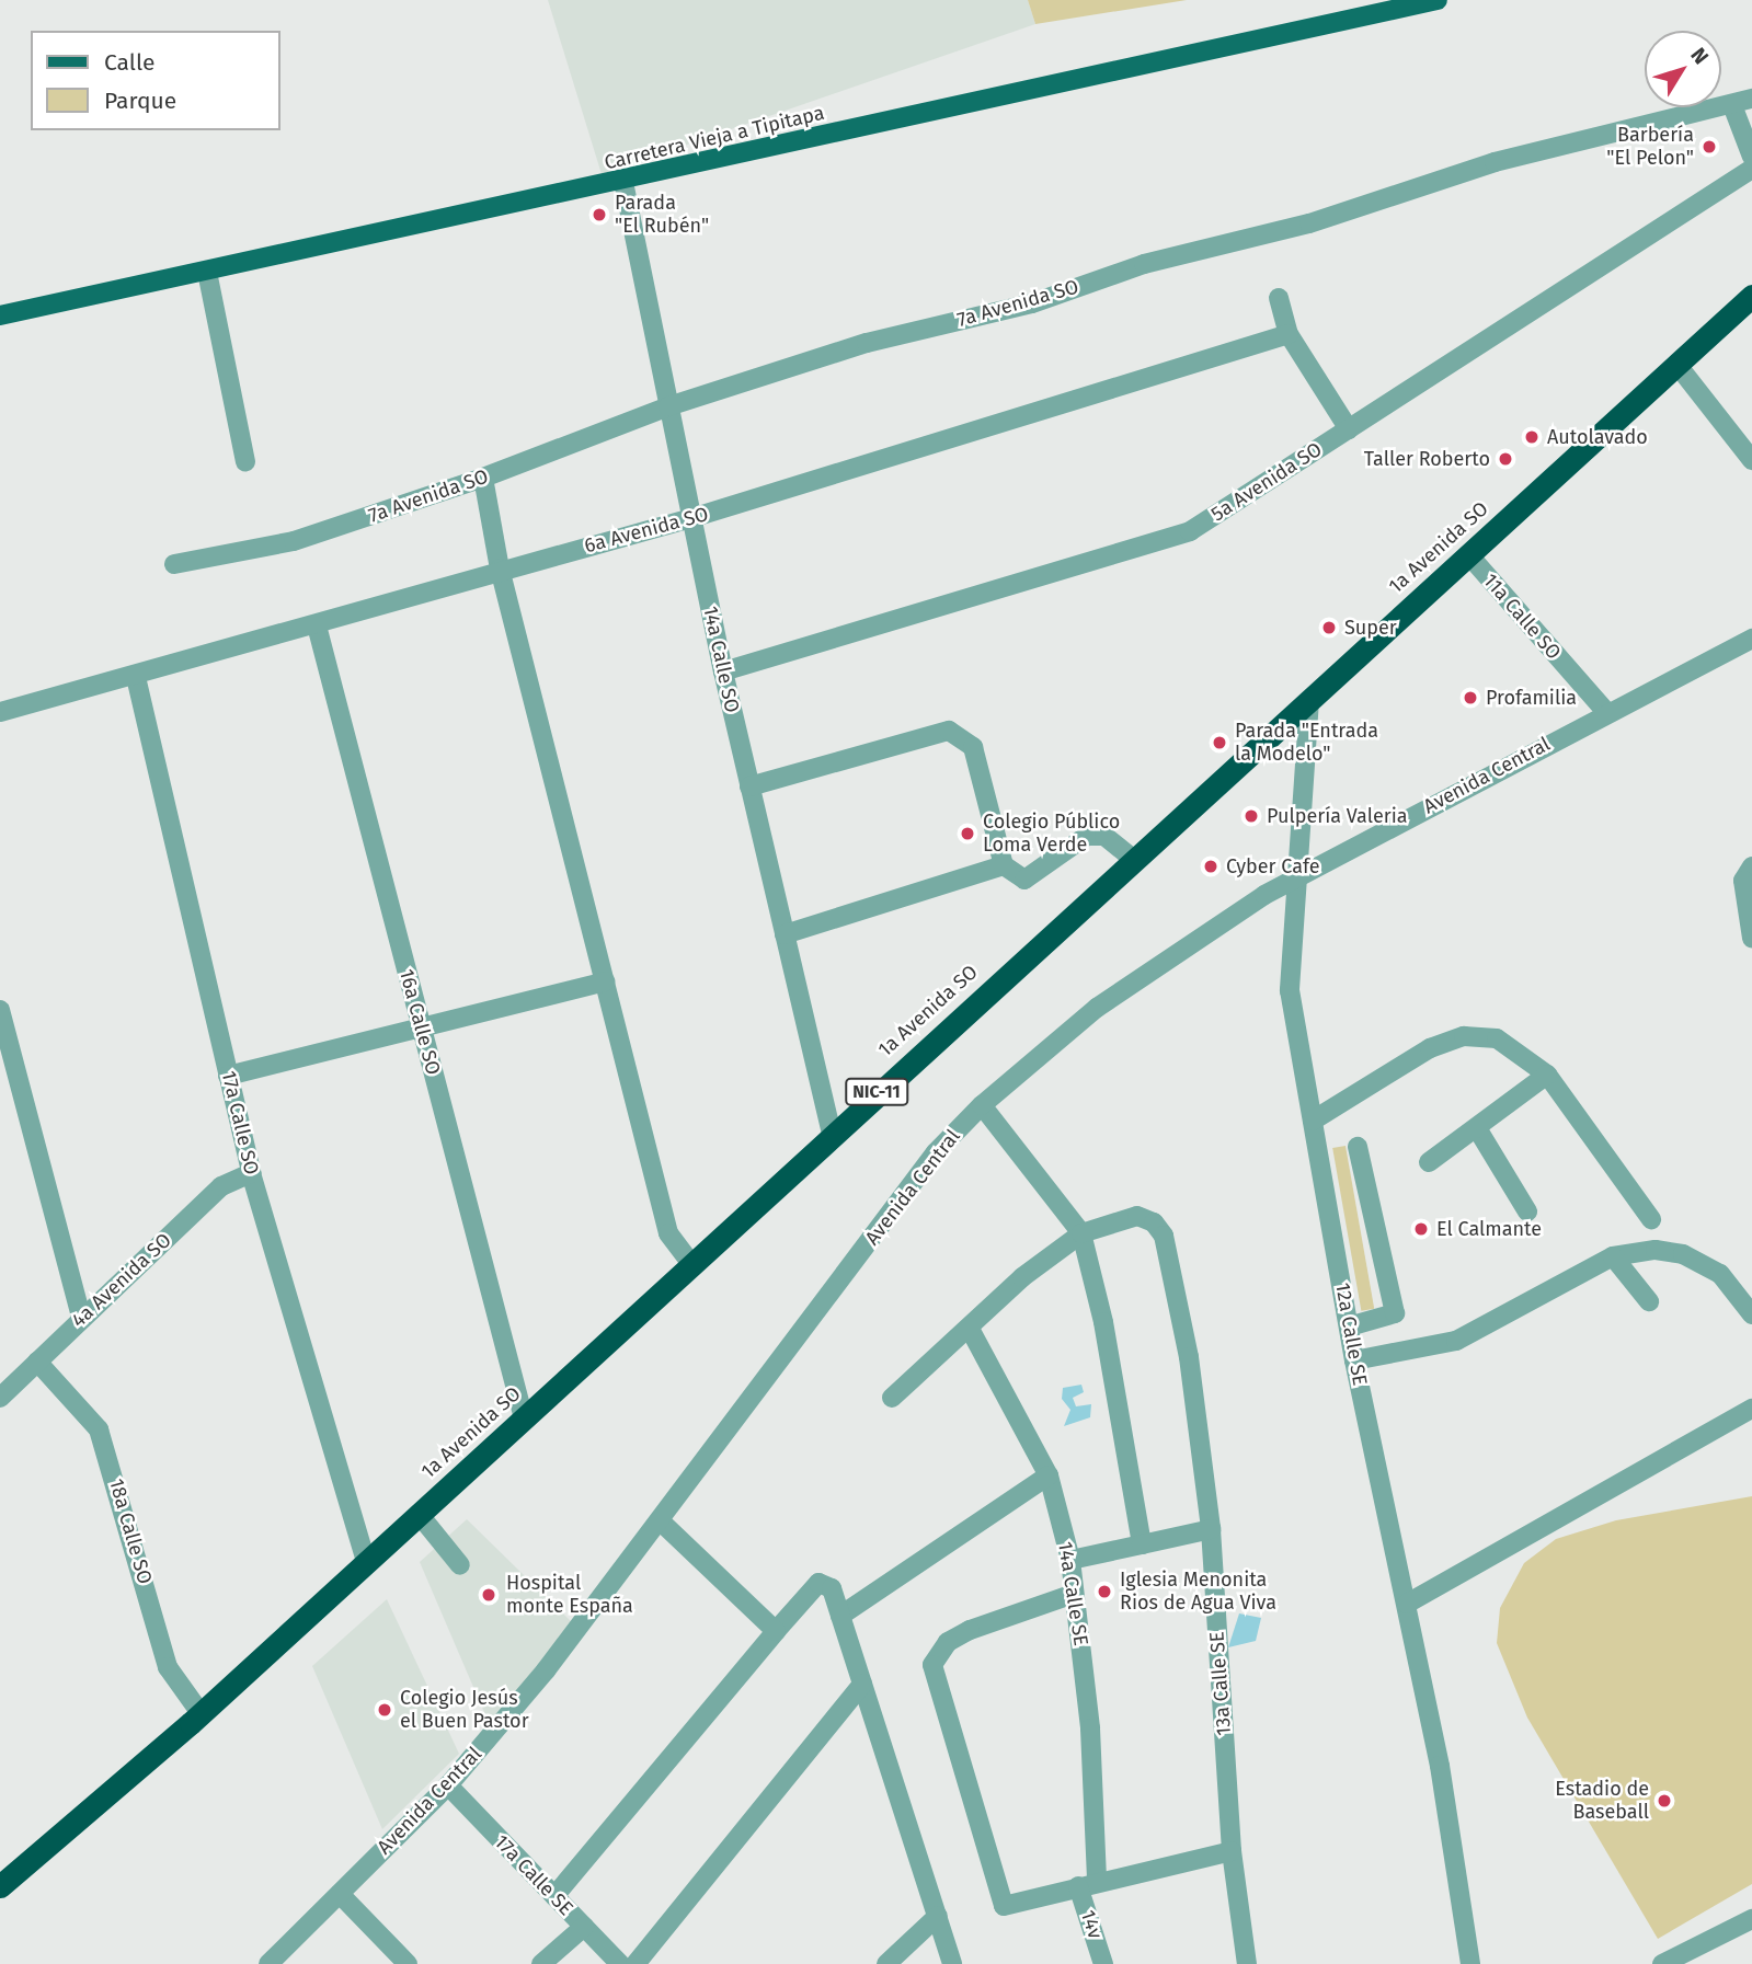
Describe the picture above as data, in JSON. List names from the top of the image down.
{
  "streets": {
    "highway": ["1a Avenida SO", "NIC-11"],
    "main road": ["Carretera Vieja a Tipitapa"],
    "street": [
      "7a Avenida SO",
      "5a Avenida SO",
      "6a Avenida SO",
      "11a Calle SO",
      "14a Calle SO",
      "Avenida Central",
      "16a Calle SO",
      "17a Calle SO",
      "4a Avenida SO",
      "12a Calle SE",
      "18a Calle SO",
      "14a Calle SE",
      "13a Calle SE",
      "17a Calle SE",
      "14v"
    ]
  },
  "crossings": [
    ["Carretera Vieja a Tipitapa", "14a Calle SO"],
    ["7a Avenida SO", "14a Calle SO"],
    ["5a Avenida SO", "14a Calle SO"],
    ["6a Avenida SO", "14a Calle SO"],
    ["6a Avenida SO", "16a Calle SO"],
    ["6a Avenida SO", "17a Calle SO"],
    ["1a Avenida SO", "11a Calle SO"],
    ["1a Avenida SO", "14a Calle SO"],
    ["1a Avenida SO", "16a Calle SO"],
    ["1a Avenida SO", "17a Calle SO"],
    ["1a Avenida SO", "12a Calle SE"],
    ["1a Avenida SO", "18a Calle SO"],
    ["11a Calle SO", "Avenida Central"],
    ["Avenida Central", "12a Calle SE"],
    ["Avenida Central", "17a Calle SE"],
    ["17a Calle SO", "4a Avenida SO"],
    ["4a Avenida SO", "18a Calle SO"],
    ["14a Calle SE", "13a Calle SE"],
    ["14a Calle SE", "14v"]
  ],
  "places": [
    "Barbería \"El Pelon\"",
    "Parada \"El Rubén\"",
    "Autolavado",
    "Taller Roberto",
    "Super",
    "Profamilia",
    "Parada \"Entrada la Modelo\"",
    "Pulpería Valeria",
    "Colegio Público Loma Verde",
    "Cyber Cafe",
    "El Calmante",
    "Iglesia Menonita Rios de Agua Viva",
    "Hospital monte España",
    "Colegio Jesús el Buen Pastor",
    "Estadio de Baseball"
  ],
  "legend": ["Calle", "Parque"],
  "north": "top right"
}
